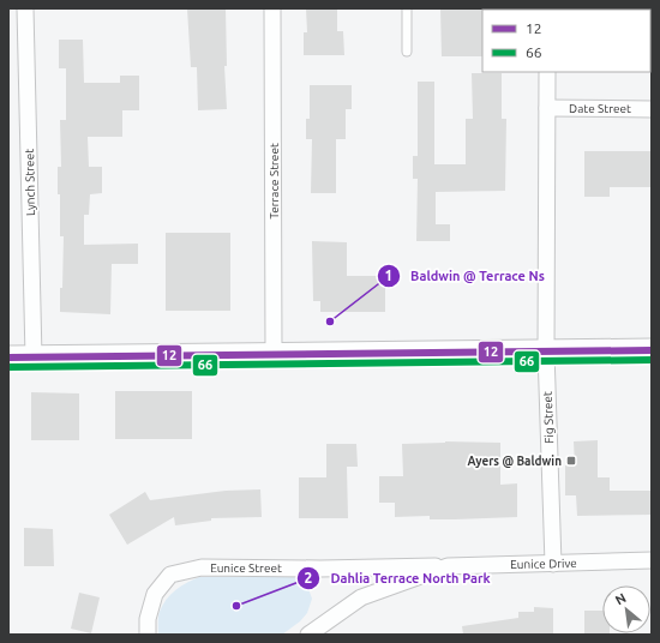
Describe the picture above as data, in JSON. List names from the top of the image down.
{
  "streets": {
    "street": [
      "Date Street",
      "Terrace Street",
      "Lynch Street",
      "Fig Street",
      "Eunice Drive",
      "Eunice Street"
    ]
  },
  "crossings": [
    ["Date Street", "Fig Street"],
    ["Fig Street", "Eunice Drive"],
    ["Eunice Drive", "Eunice Street"]
  ],
  "places": {
    "other": ["Baldwin @ Terrace Ns", "Dahlia Terrace North Park"],
    "transit": ["Ayers @ Baldwin"]
  },
  "lines": ["transit line 12", "transit line 66"],
  "legend": ["12", "66"],
  "north": "top left"
}
